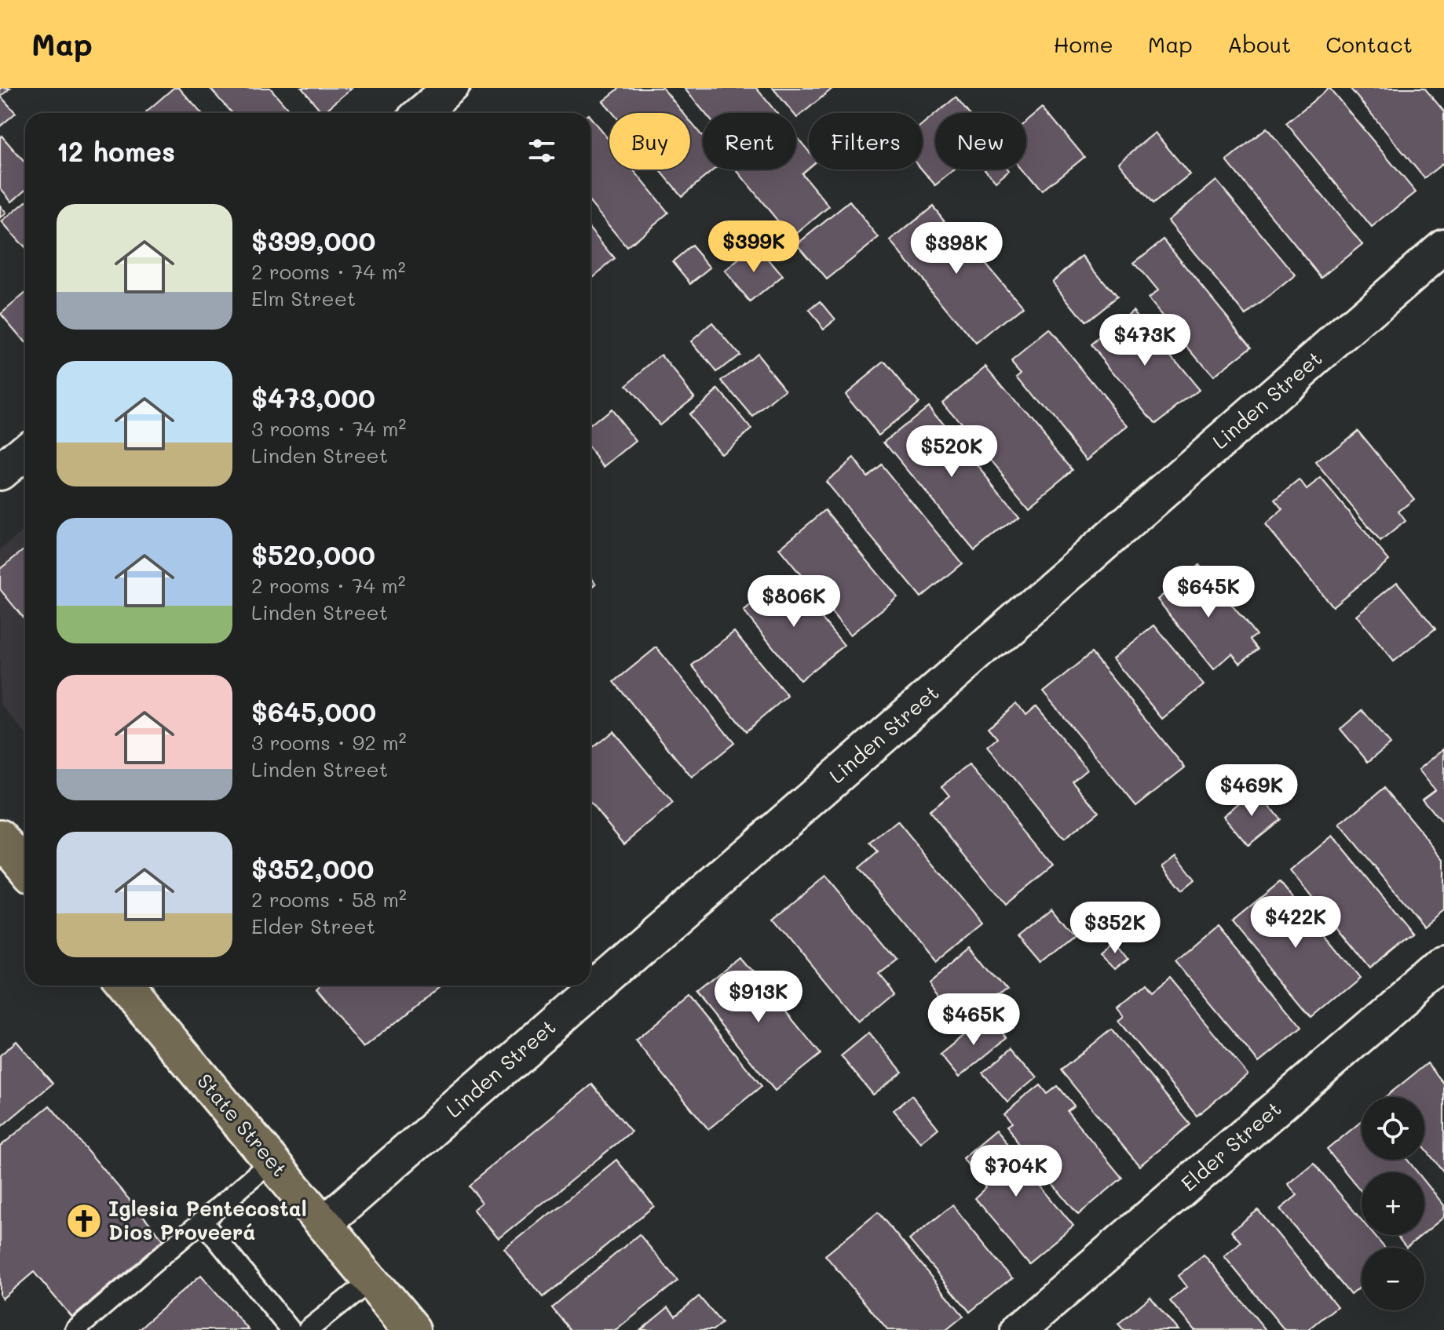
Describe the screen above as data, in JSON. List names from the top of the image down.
{
  "streets": {
    "main road": ["State Street"],
    "street": ["Linden Street", "Elder Street"]
  },
  "crossings": [
    ["Linden Street", "State Street"]
  ],
  "places": {
    "church": ["Iglesia Pentecostal Dios Proveerá"]
  },
  "page": {
    "header": "Map",
    "nav": [
      "Home",
      "Map",
      "About",
      "Contact"
    ],
    "chip": [
      "Buy",
      "Rent",
      "Filters",
      "New"
    ],
    "heading": "12 homes",
    "list": [
      {
        "name": "$399,000",
        "note": "2 rooms · 74 m² · Elm Street"
      },
      {
        "name": "$473,000",
        "note": "3 rooms · 74 m² · Linden Street"
      },
      {
        "name": "$520,000",
        "note": "2 rooms · 74 m² · Linden Street"
      },
      {
        "name": "$645,000",
        "note": "3 rooms · 92 m² · Linden Street"
      },
      {
        "name": "$352,000",
        "note": "2 rooms · 58 m² · Elder Street"
      }
    ],
    "price": [
      "$399K",
      "$398K",
      "$473K",
      "$520K",
      "$645K",
      "$806K",
      "$469K",
      "$422K",
      "$352K",
      "$913K",
      "$465K",
      "$704K"
    ],
    "map_buttons": ["+", "−"]
  }
}
